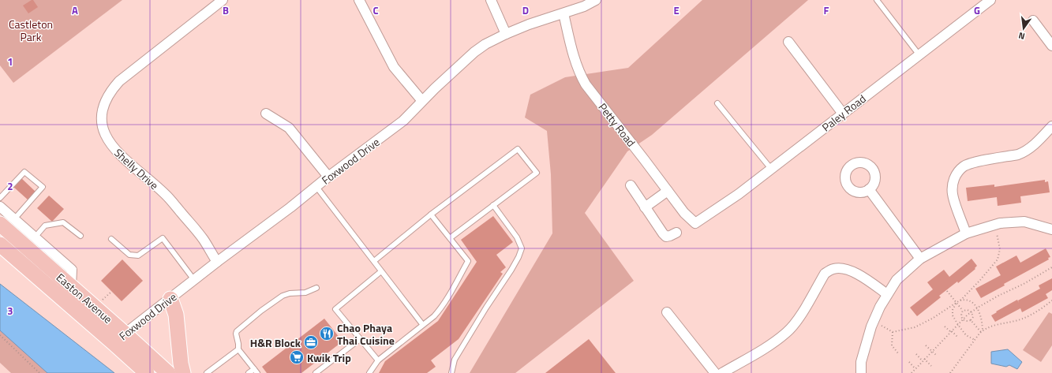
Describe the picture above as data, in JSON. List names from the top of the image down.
{
  "streets": {
    "main road": ["Easton Avenue"],
    "street": [
      "Paley Road",
      "Petty Road",
      "Foxwood Drive",
      "Shelly Drive"
    ]
  },
  "crossings": [
    ["Paley Road", "Petty Road"],
    ["Petty Road", "Foxwood Drive"],
    ["Foxwood Drive", "Shelly Drive"],
    ["Foxwood Drive", "Easton Avenue"]
  ],
  "parks": ["Castleton Park"],
  "places": {
    "restaurant": ["Chao Phaya Thai Cuisine"],
    "office": ["H&R Block"],
    "supermarket": ["Kwik Trip"]
  },
  "north": "bottom",
  "grid": {
    "columns": [
      "A",
      "B",
      "C",
      "D",
      "E",
      "F",
      "G"
    ],
    "rows": ["1", "2", "3"]
  }
}
